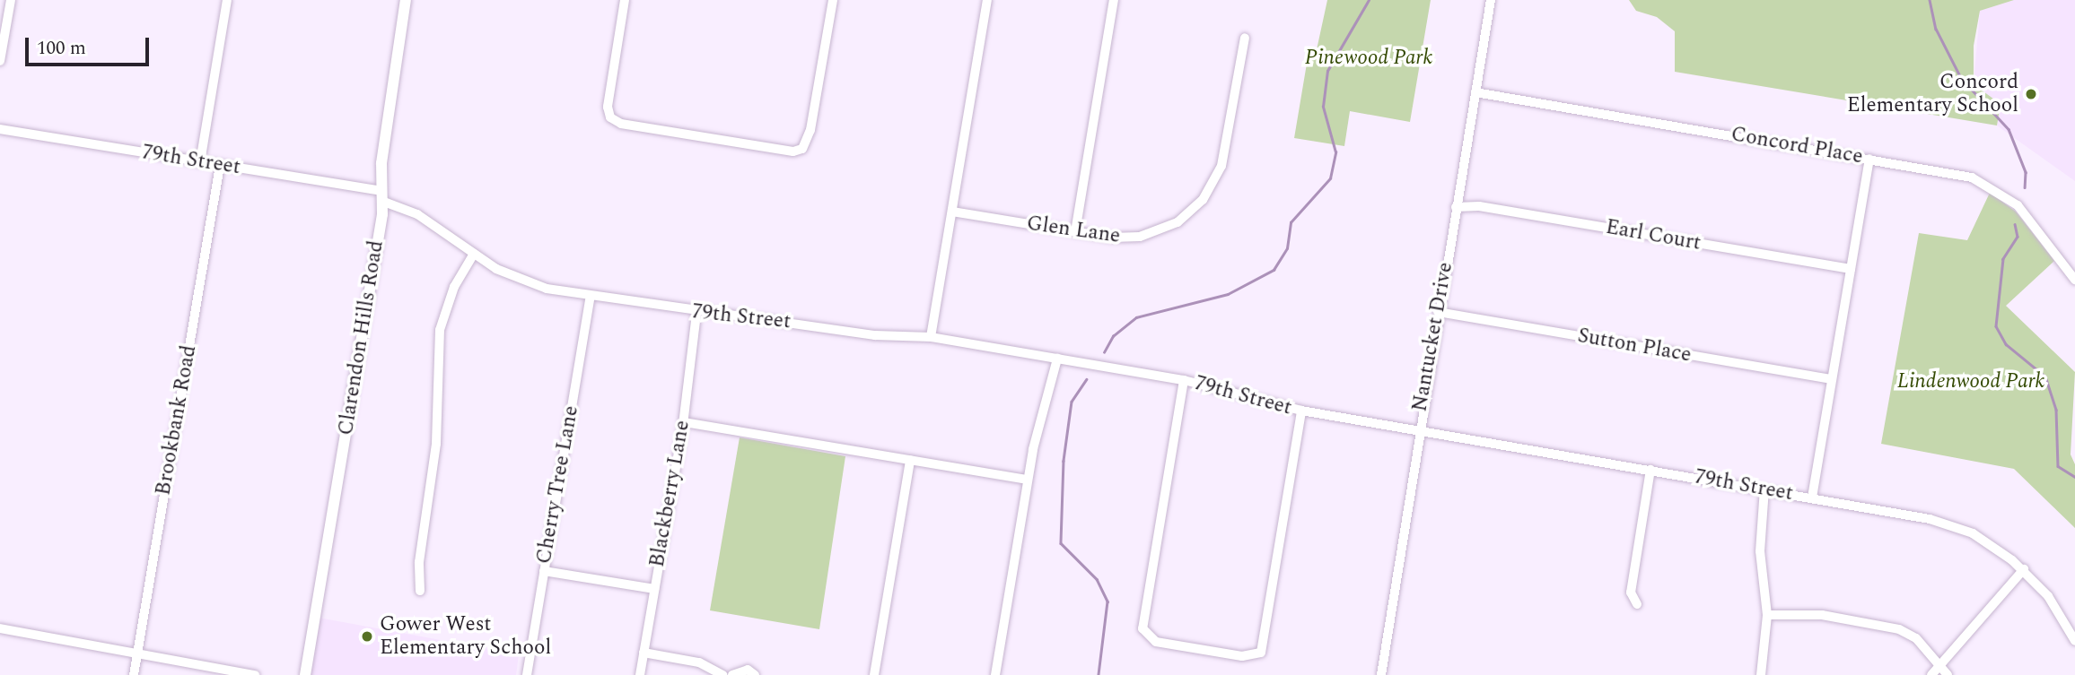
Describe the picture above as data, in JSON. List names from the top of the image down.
{
  "streets": {
    "street": [
      "Concord Place",
      "79th Street",
      "Glen Lane",
      "Earl Court",
      "Nantucket Drive",
      "Clarendon Hills Road",
      "Sutton Place",
      "Brookbank Road",
      "Cherry Tree Lane",
      "Blackberry Lane"
    ]
  },
  "crossings": [
    ["Concord Place", "Nantucket Drive"],
    ["79th Street", "Nantucket Drive"],
    ["79th Street", "Clarendon Hills Road"],
    ["79th Street", "Brookbank Road"],
    ["79th Street", "Cherry Tree Lane"],
    ["79th Street", "Blackberry Lane"],
    ["Earl Court", "Nantucket Drive"],
    ["Nantucket Drive", "Sutton Place"]
  ],
  "parks": ["Pinewood Park", "Lindenwood Park"],
  "places": ["Concord Elementary School", "Gower West Elementary School"],
  "scale_bar": "100 m"
}
